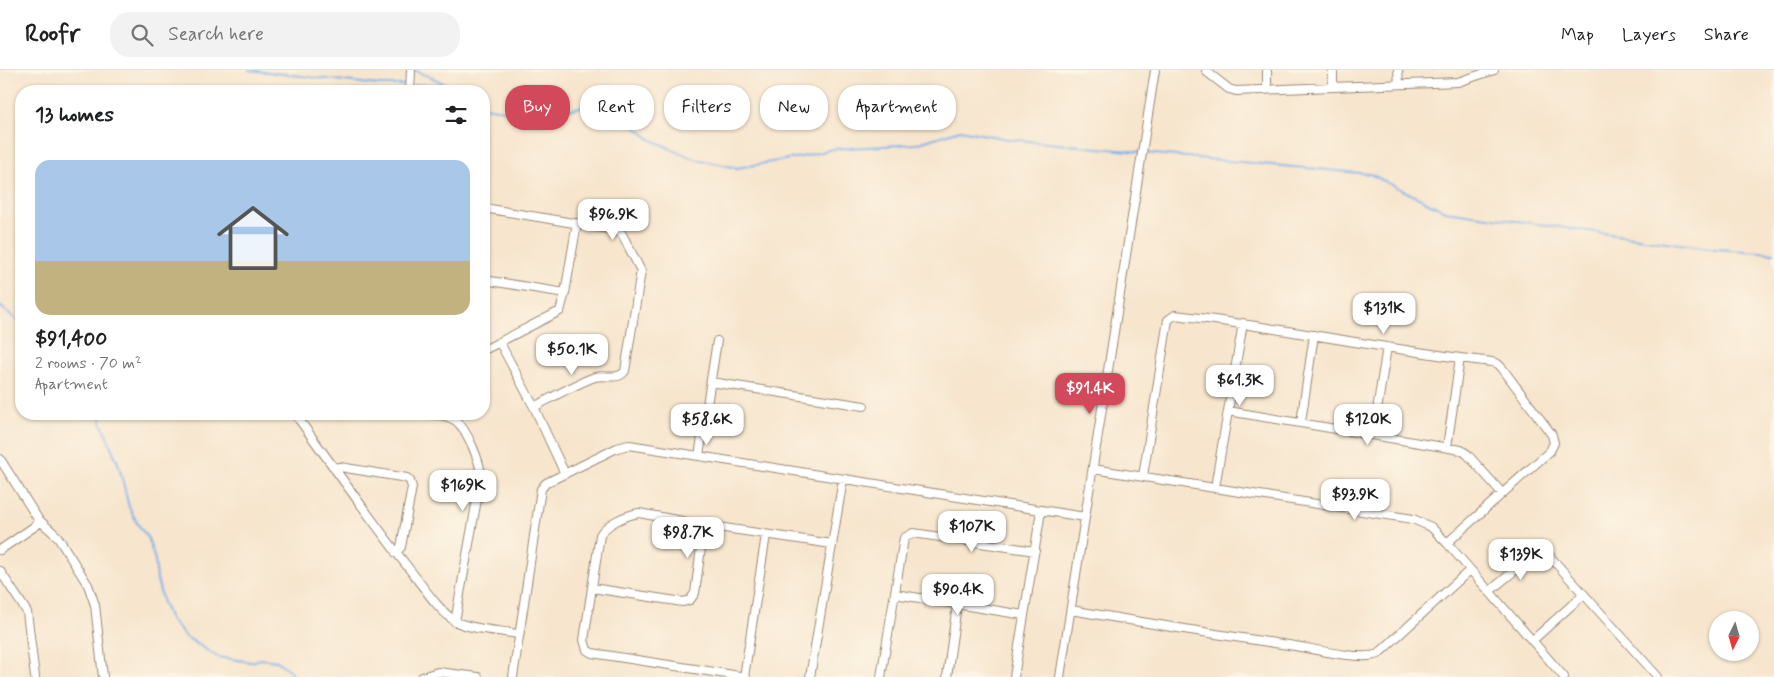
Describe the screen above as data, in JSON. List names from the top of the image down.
{
  "north": "bottom",
  "page": {
    "header": "Roofr",
    "search": "Search here",
    "nav": ["Map", "Layers", "Share"],
    "chip": [
      "Buy",
      "Rent",
      "Filters",
      "New",
      "Apartment"
    ],
    "heading": "13 homes",
    "list": [
      {
        "name": "$91,400",
        "note": "2 rooms · 70 m² · Apartment"
      }
    ],
    "price": [
      "$96.9K",
      "$131K",
      "$50.1K",
      "$61.3K",
      "$91.4K",
      "$58.6K",
      "$120K",
      "$169K",
      "$93.9K",
      "$107K",
      "$98.7K",
      "$139K",
      "$90.4K"
    ]
  }
}
